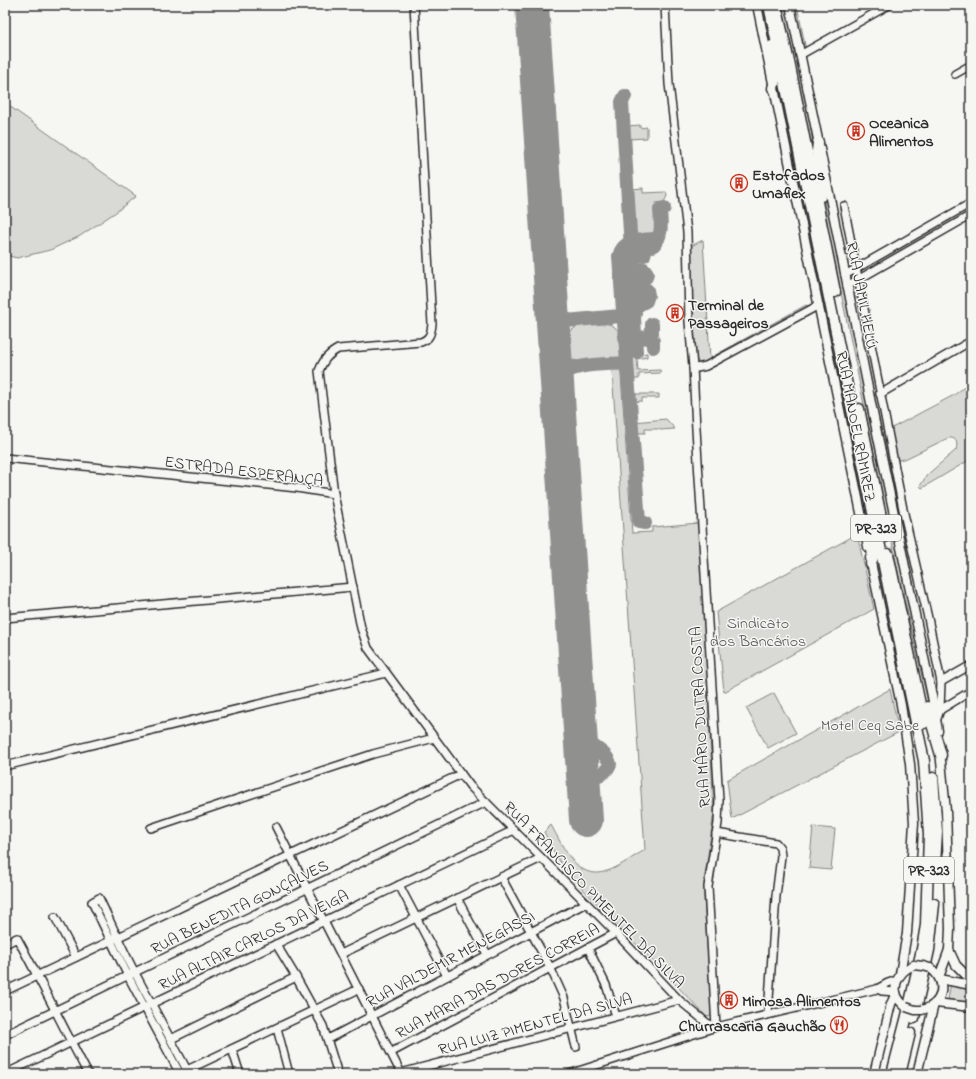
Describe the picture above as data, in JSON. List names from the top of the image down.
{
  "streets": {
    "highway": ["PR-323"],
    "main road": ["RUA JAMIL HELÚ", "RUA MANOEL RAMIREZ"],
    "street": [
      "ESTRADA ESPERANÇA",
      "RUA MÁRIO DUTRA COSTA",
      "RUA FRANCISCO PIMENTEL DA SILVA",
      "RUA BENEDITA GONÇALVES",
      "RUA ALTAIR CARLOS DA VEIGA",
      "RUA VALDEMIR MENEGASSI",
      "RUA MARIA DAS DORES CORREIA",
      "RUA LUIZ PIMENTEL DA SILVA"
    ]
  },
  "crossings": [
    ["ESTRADA ESPERANÇA", "RUA FRANCISCO PIMENTEL DA SILVA"],
    ["RUA MÁRIO DUTRA COSTA", "RUA FRANCISCO PIMENTEL DA SILVA"],
    ["RUA FRANCISCO PIMENTEL DA SILVA", "RUA BENEDITA GONÇALVES"],
    ["RUA FRANCISCO PIMENTEL DA SILVA", "RUA ALTAIR CARLOS DA VEIGA"],
    ["RUA FRANCISCO PIMENTEL DA SILVA", "RUA VALDEMIR MENEGASSI"],
    ["RUA FRANCISCO PIMENTEL DA SILVA", "RUA MARIA DAS DORES CORREIA"],
    ["RUA FRANCISCO PIMENTEL DA SILVA", "RUA LUIZ PIMENTEL DA SILVA"]
  ],
  "parks": ["Sindicato dos Bancários", "Motel Ceq Sabe"],
  "places": {
    "building": [
      "Oceanica Alimentos",
      "Estofados Umaflex",
      "Terminal de Passageiros",
      "Mimosa Alimentos"
    ],
    "restaurant": ["Churrascaria Gauchão"]
  }
}
